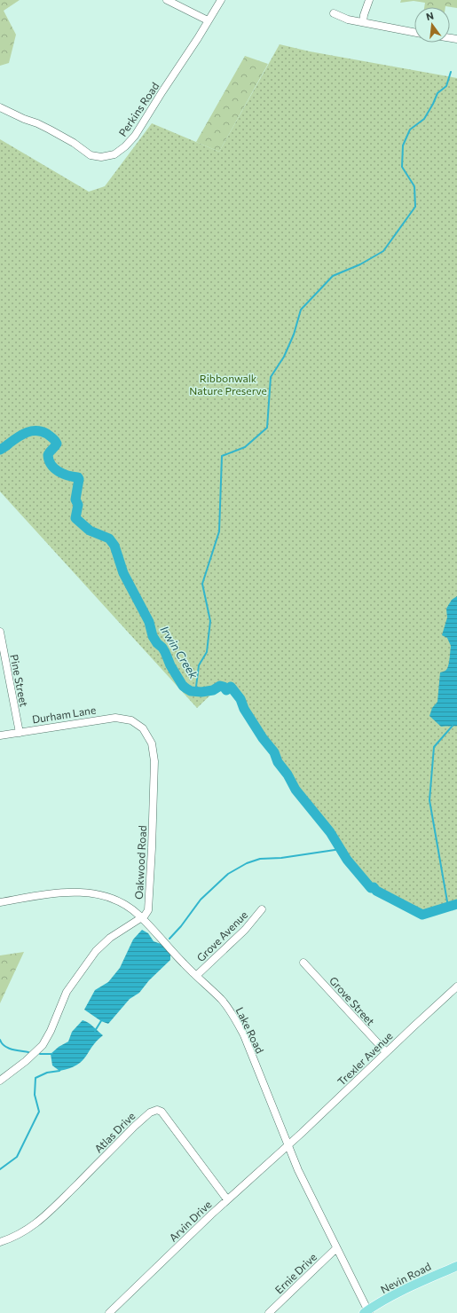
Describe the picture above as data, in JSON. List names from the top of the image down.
{
  "streets": {
    "main road": ["Nevin Road"],
    "street": [
      "Perkins Road",
      "Pine Street",
      "Durham Lane",
      "Oakwood Road",
      "Grove Avenue",
      "Grove Street",
      "Lake Road",
      "Trexler Avenue",
      "Atlas Drive",
      "Arvin Drive",
      "Ernie Drive"
    ]
  },
  "crossings": [
    ["Pine Street", "Durham Lane"],
    ["Durham Lane", "Oakwood Road"],
    ["Oakwood Road", "Lake Road"],
    ["Grove Avenue", "Lake Road"],
    ["Grove Street", "Trexler Avenue"],
    ["Lake Road", "Trexler Avenue"],
    ["Lake Road", "Arvin Drive"],
    ["Lake Road", "Ernie Drive"],
    ["Lake Road", "Nevin Road"],
    ["Trexler Avenue", "Arvin Drive"],
    ["Atlas Drive", "Arvin Drive"]
  ],
  "water": ["Irwin Creek"],
  "parks": ["Ribbonwalk Nature Preserve"],
  "north": "top"
}
